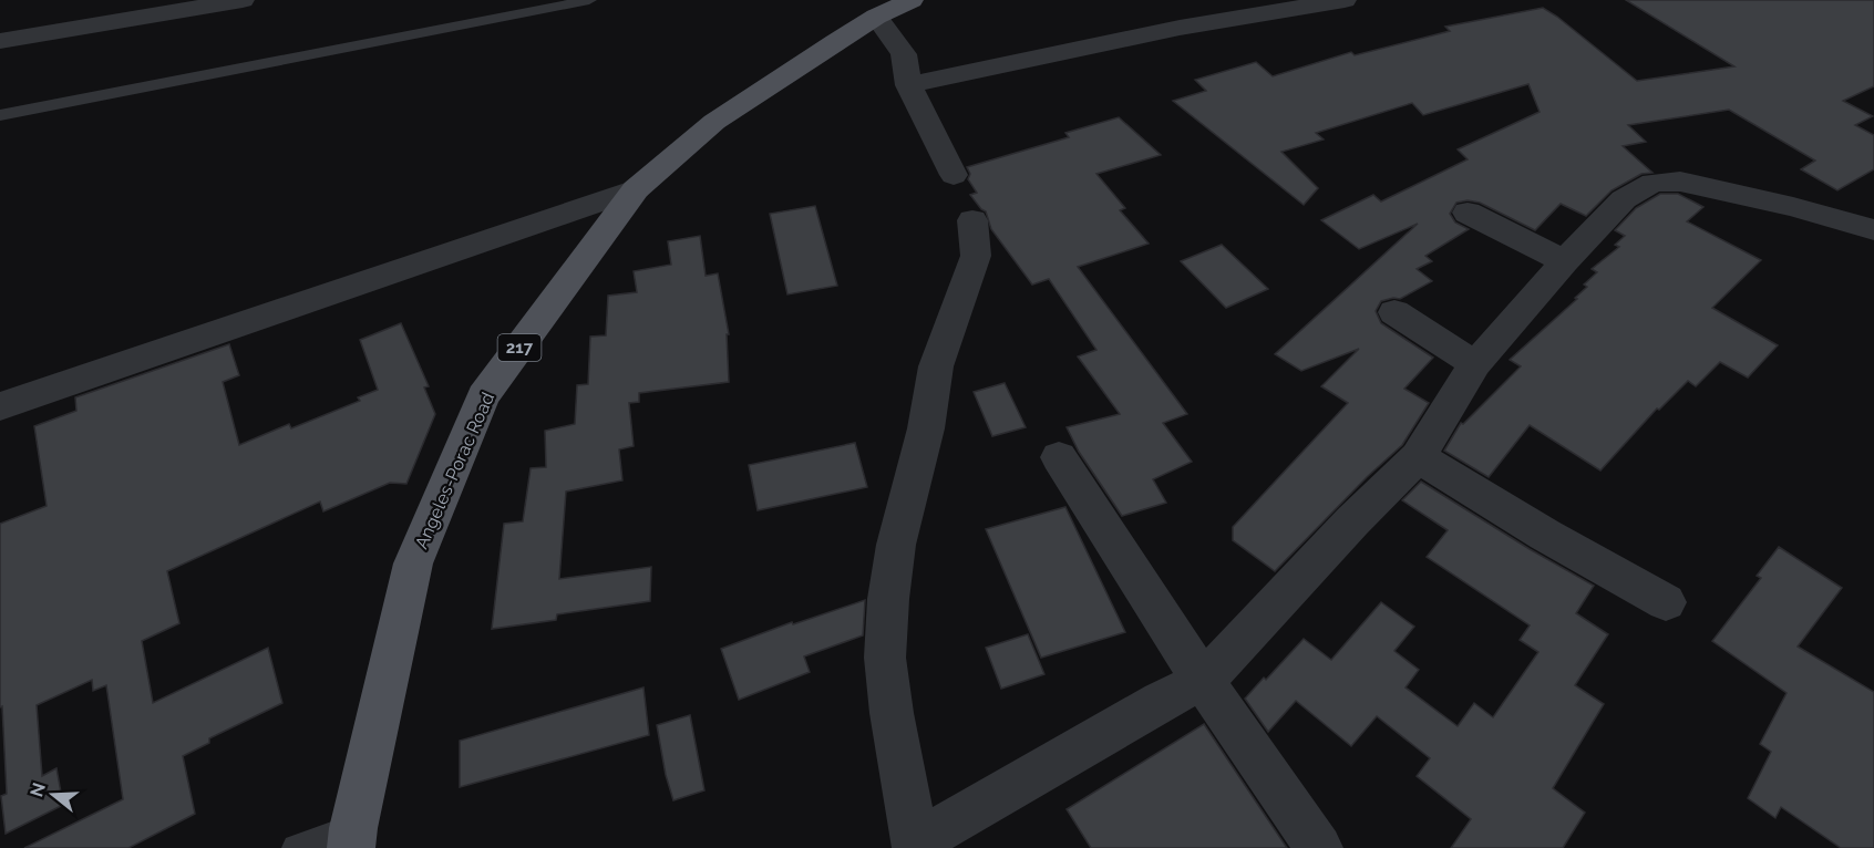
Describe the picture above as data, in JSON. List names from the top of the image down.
{
  "streets": {
    "main road": ["217", "Angeles-Porac Road"]
  },
  "north": "left"
}
